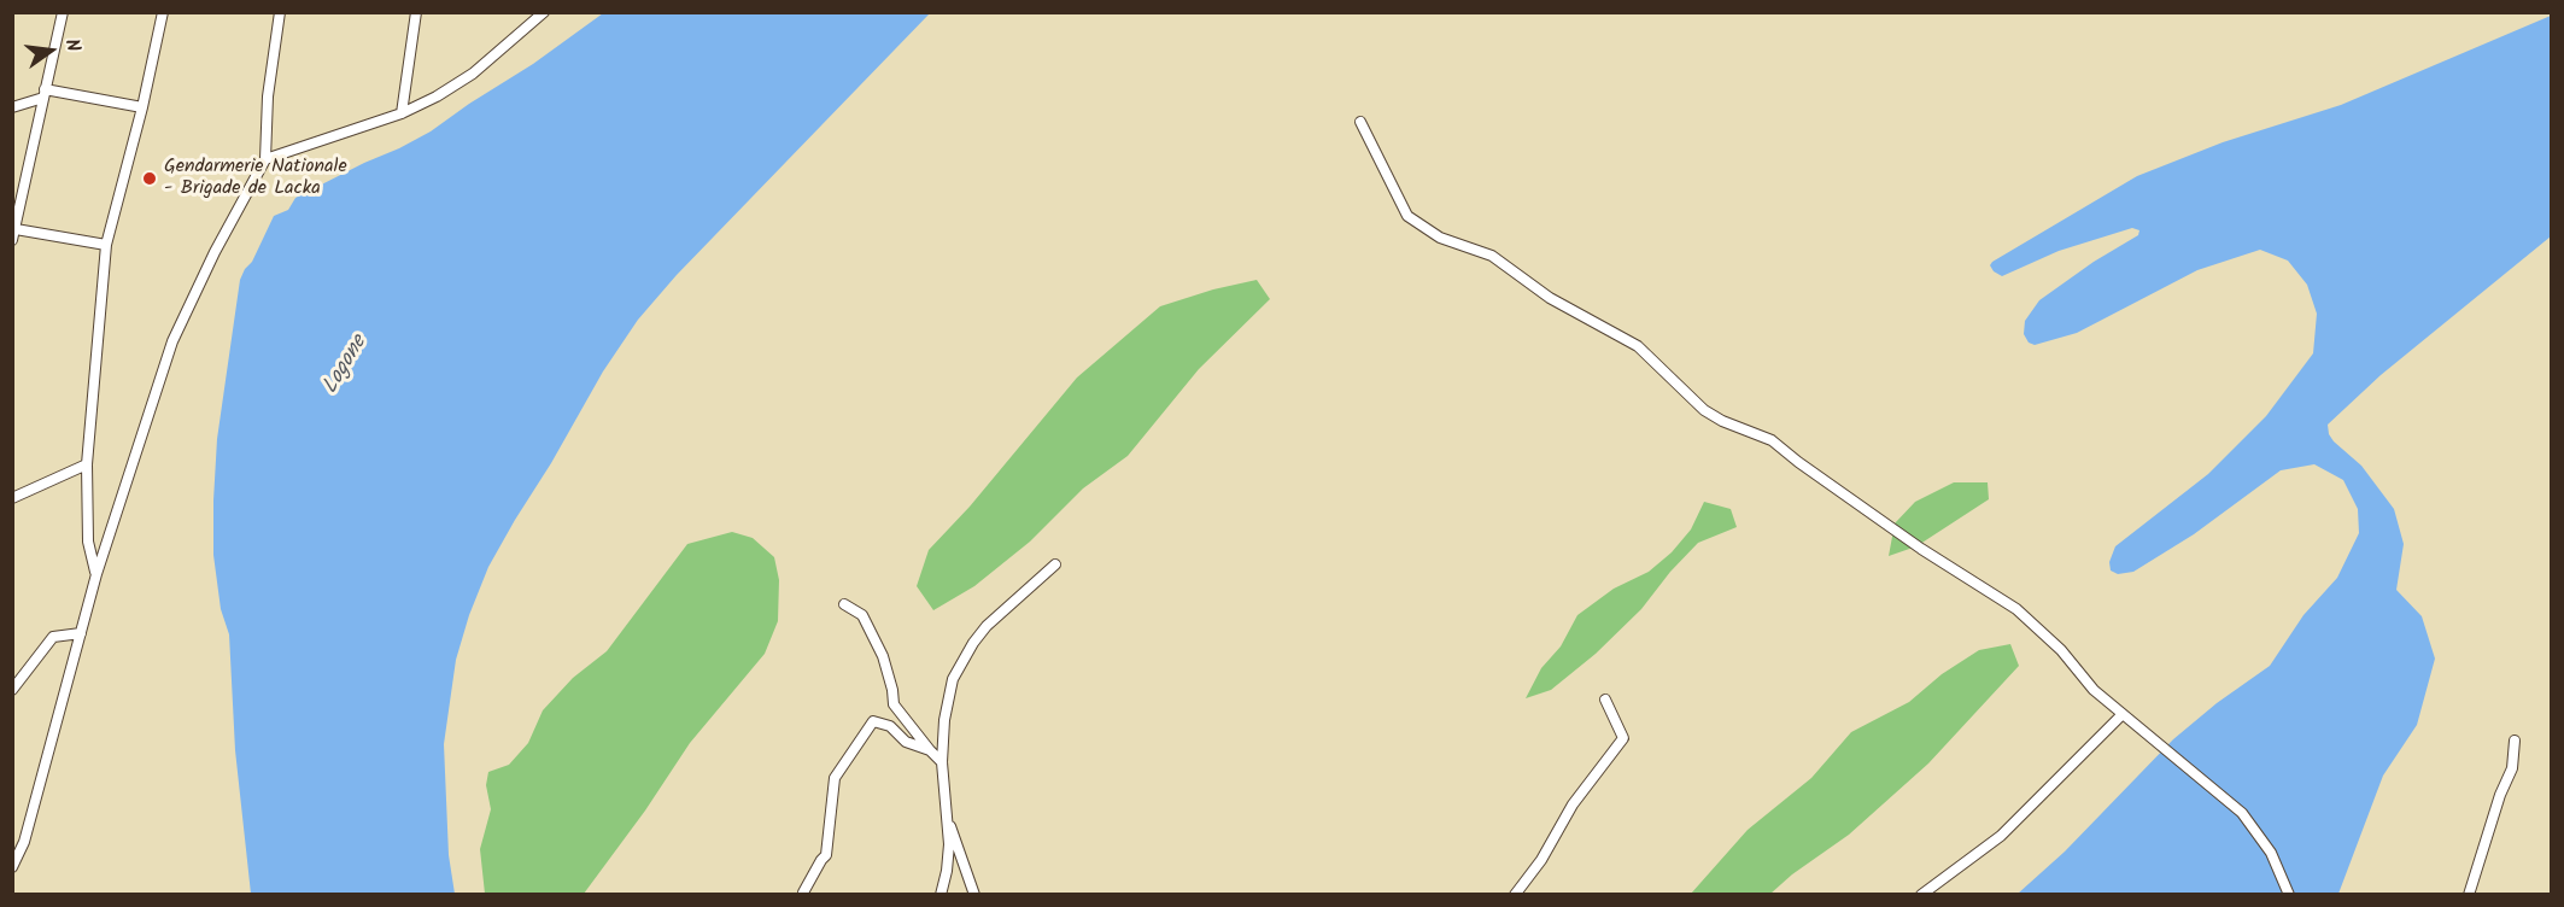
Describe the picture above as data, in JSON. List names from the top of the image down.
{
  "water": ["Logone"],
  "places": ["Gendarmerie Nationale - Brigade de Lacka"],
  "north": "right"
}
